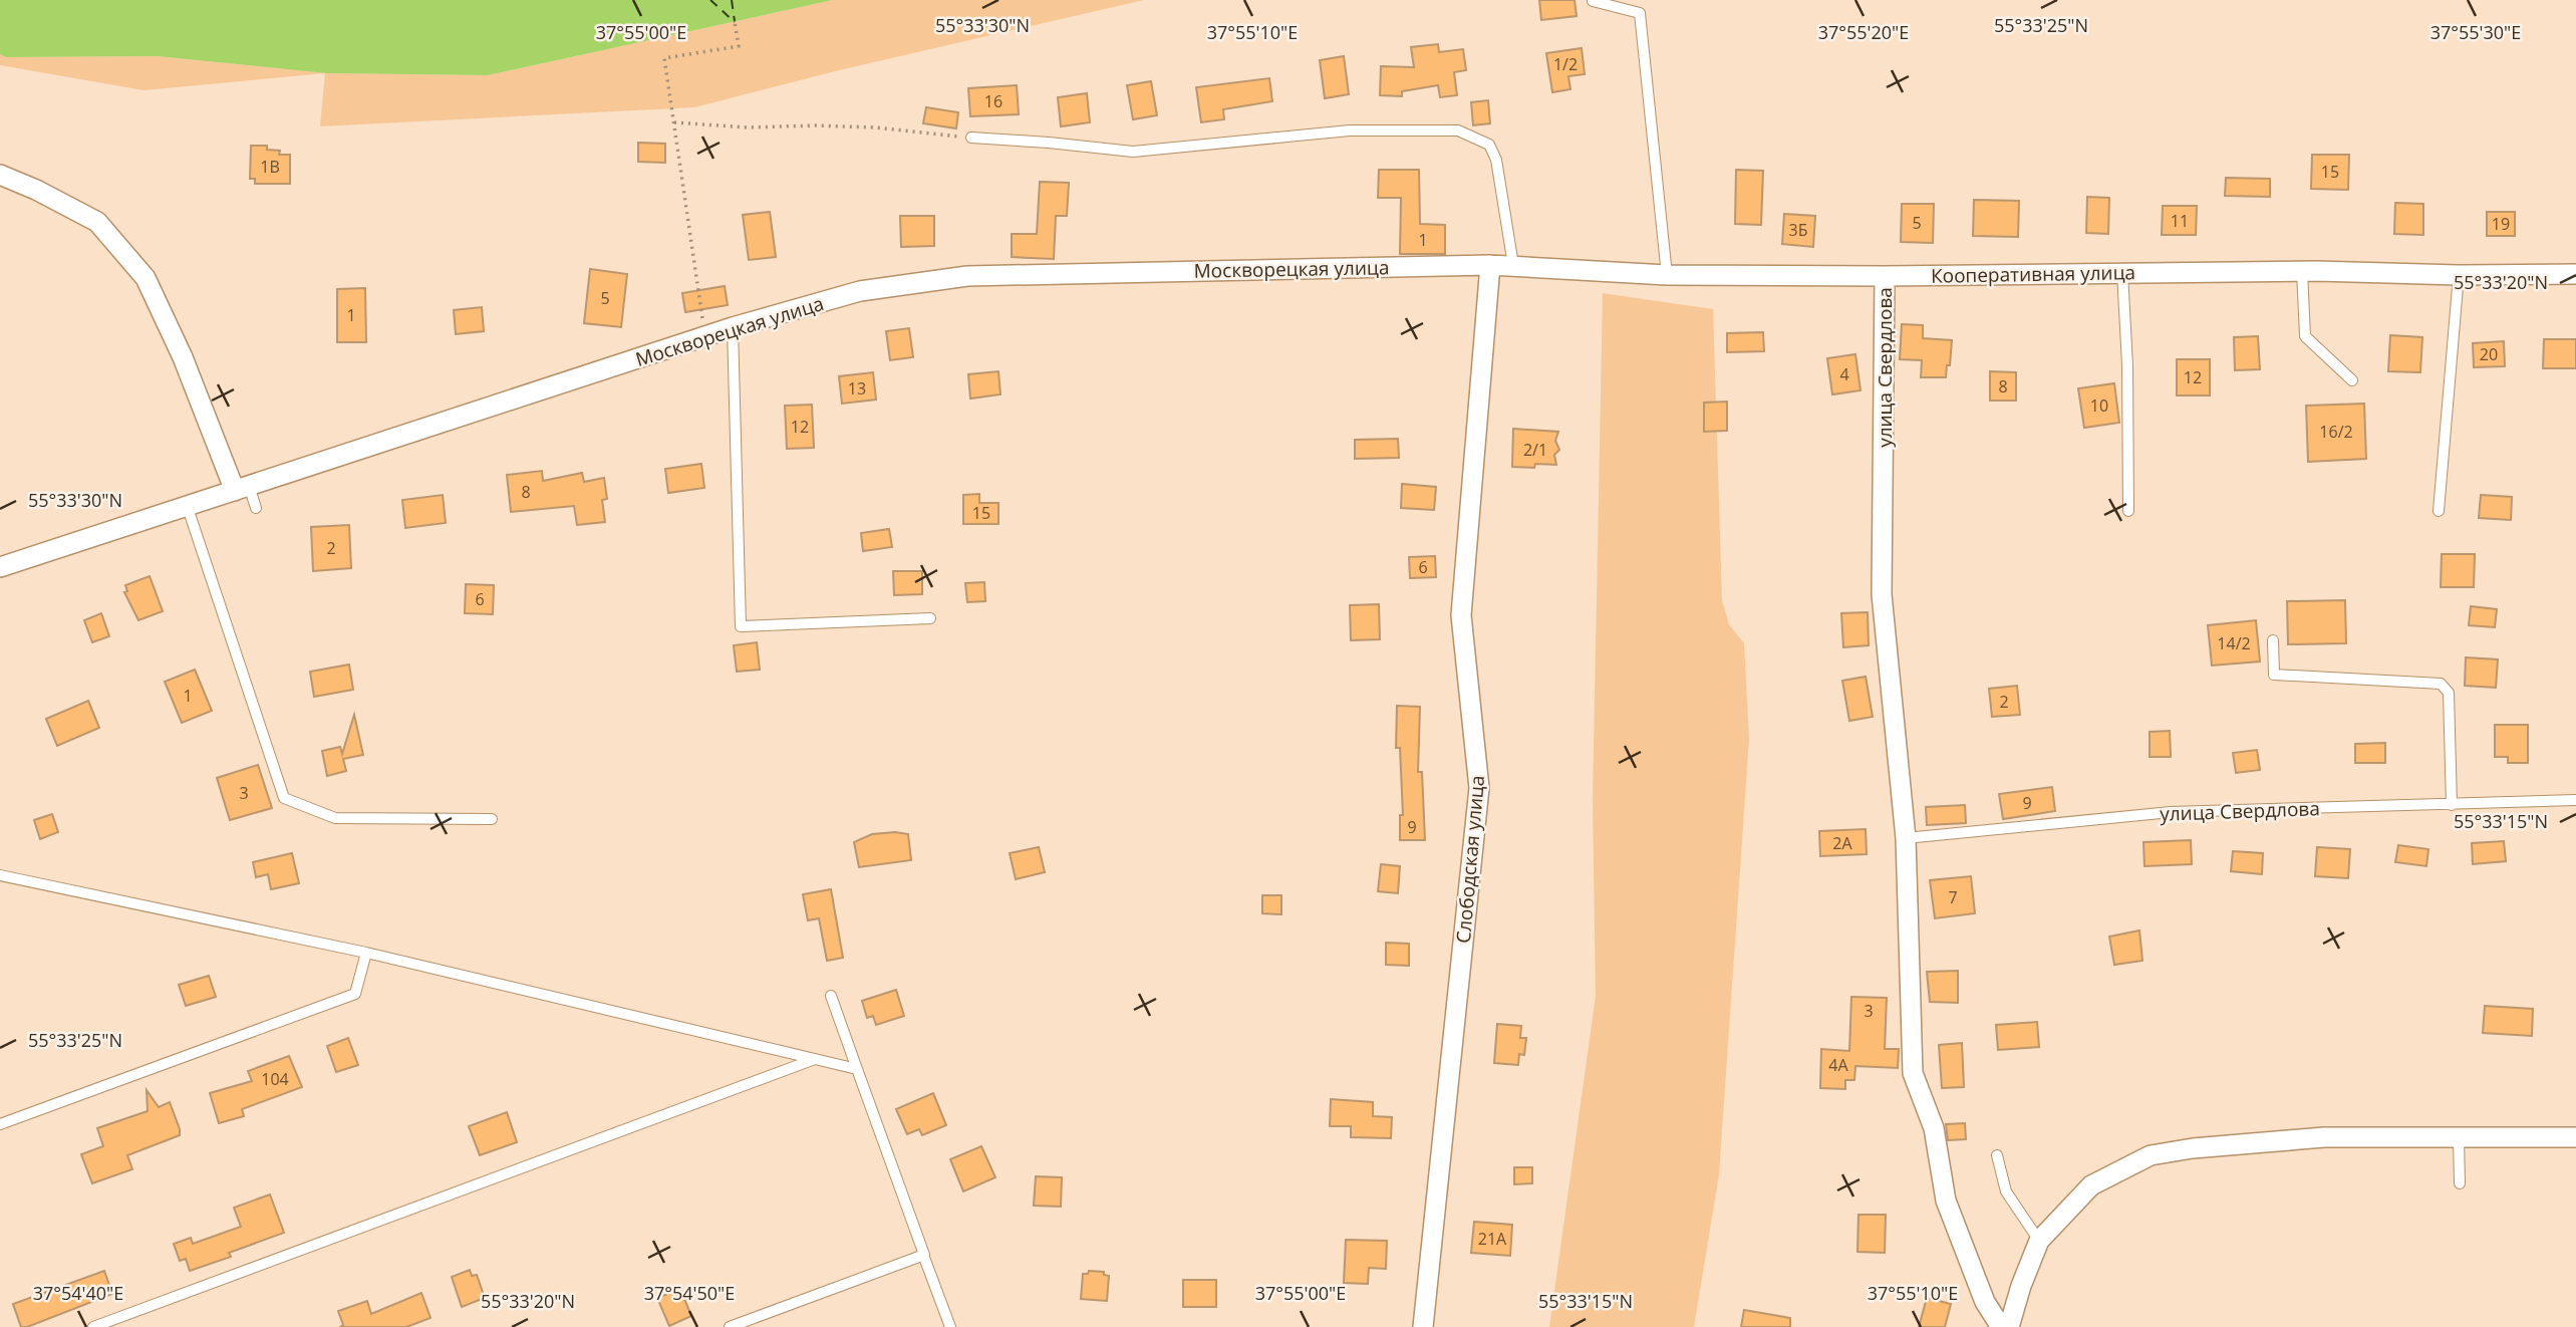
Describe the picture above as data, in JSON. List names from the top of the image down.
{
  "streets": {
    "street": [
      "Москворецкая улица",
      "Кооперативная улица",
      "улица Свердлова",
      "Слободская улица"
    ]
  },
  "crossings": [
    ["Москворецкая улица", "Кооперативная улица"],
    ["Москворецкая улица", "Слободская улица"],
    ["Кооперативная улица", "улица Свердлова"],
    ["Кооперативная улица", "Слободская улица"]
  ],
  "house_numbers": [
    "1/2",
    "16",
    "1В",
    "15",
    "11",
    "5",
    "19",
    "3Б",
    "1",
    "5",
    "1",
    "20",
    "4",
    "12",
    "8",
    "13",
    "10",
    "12",
    "16/2",
    "2/1",
    "8",
    "15",
    "2",
    "6",
    "6",
    "14/2",
    "1",
    "2",
    "3",
    "9",
    "9",
    "2А",
    "7",
    "3",
    "4А",
    "104",
    "21А"
  ],
  "coordinates": [
    "55°33'30\"N",
    "55°33'25\"N",
    "37°55'00\"E",
    "37°55'10\"E",
    "37°55'20\"E",
    "37°55'30\"E",
    "55°33'20\"N",
    "55°33'15\"N",
    "37°54'40\"E",
    "37°54'50\"E"
  ]
}
